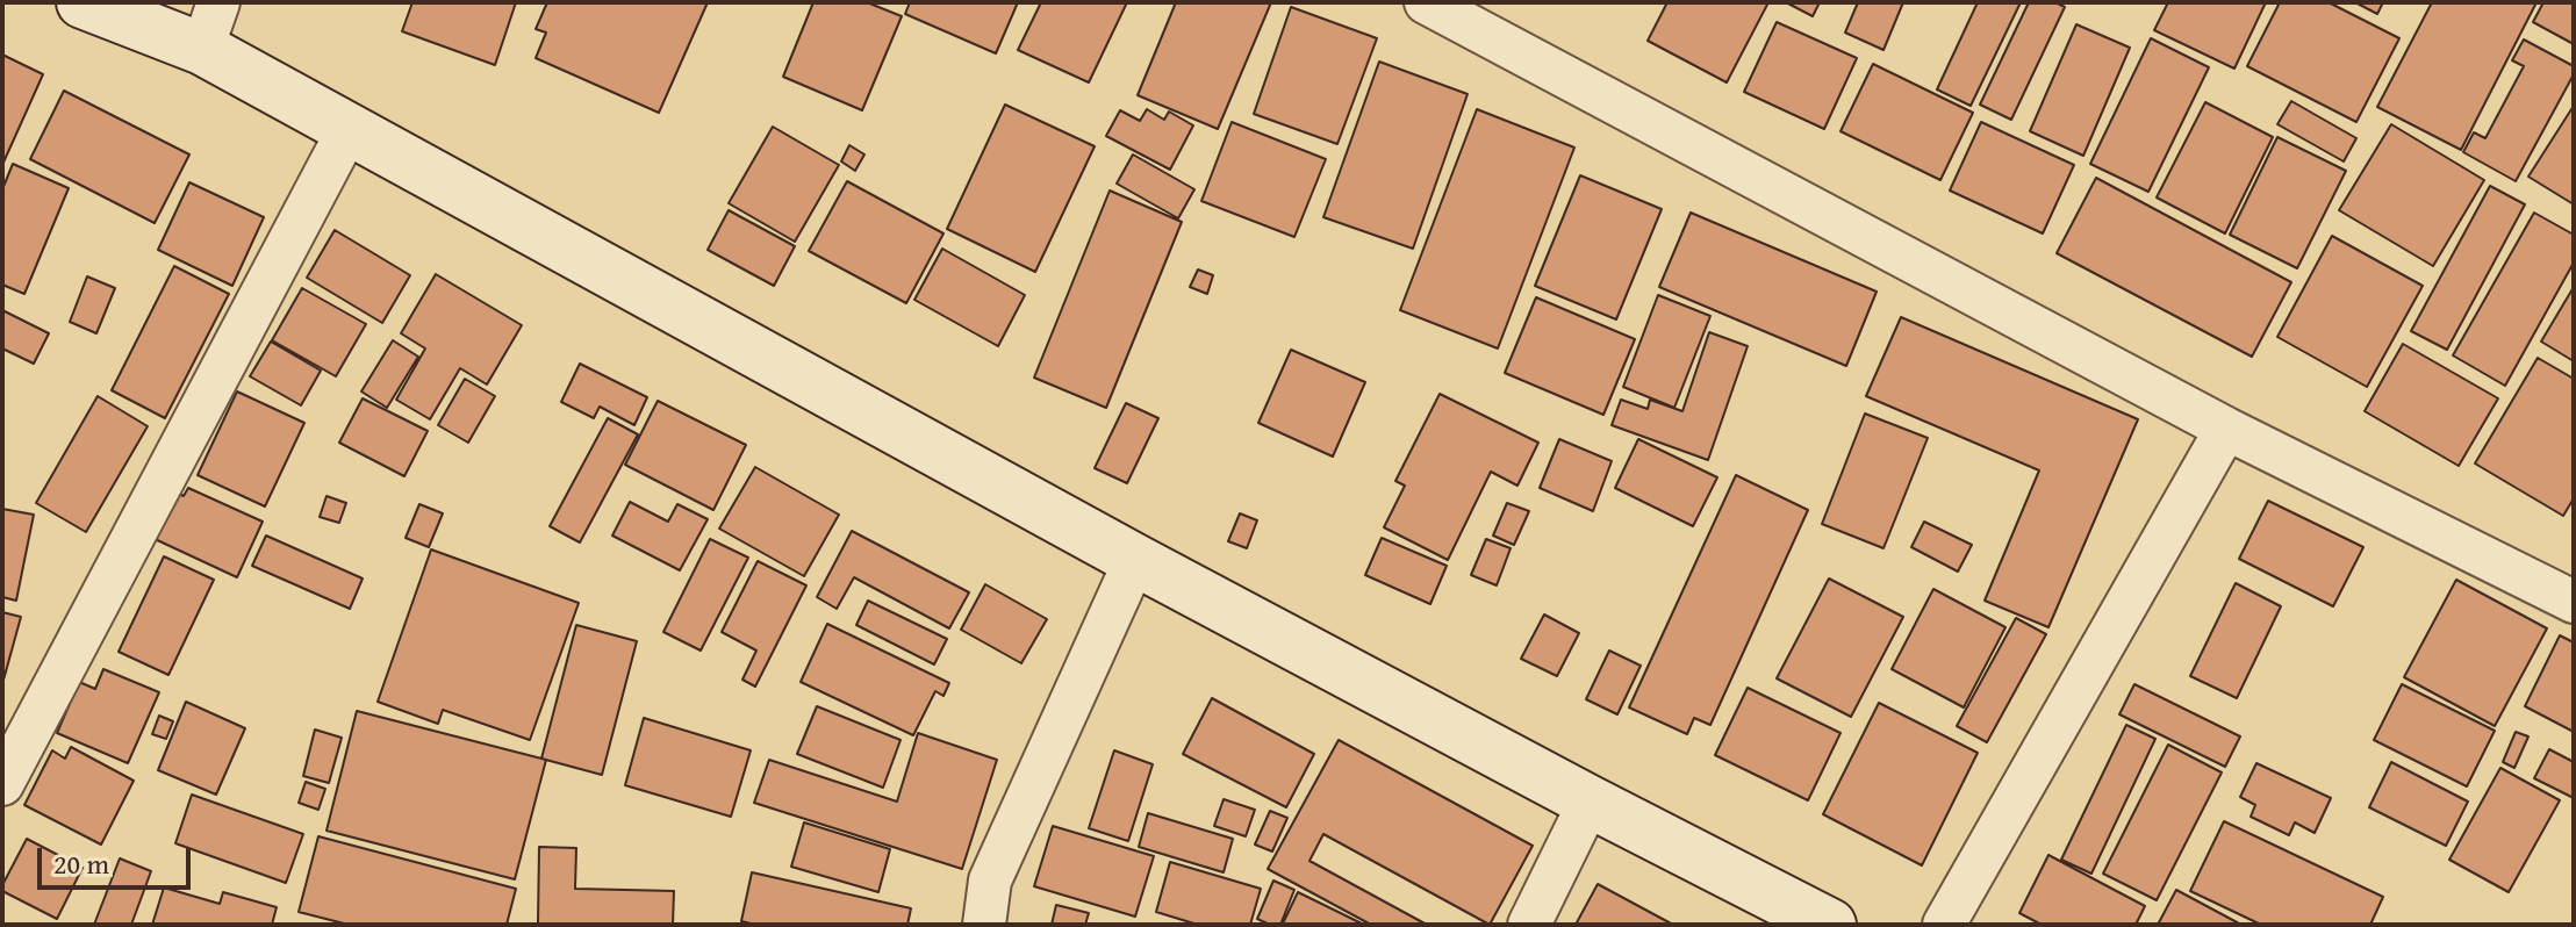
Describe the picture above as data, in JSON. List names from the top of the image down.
{
  "scale_bar": "20 m"
}
